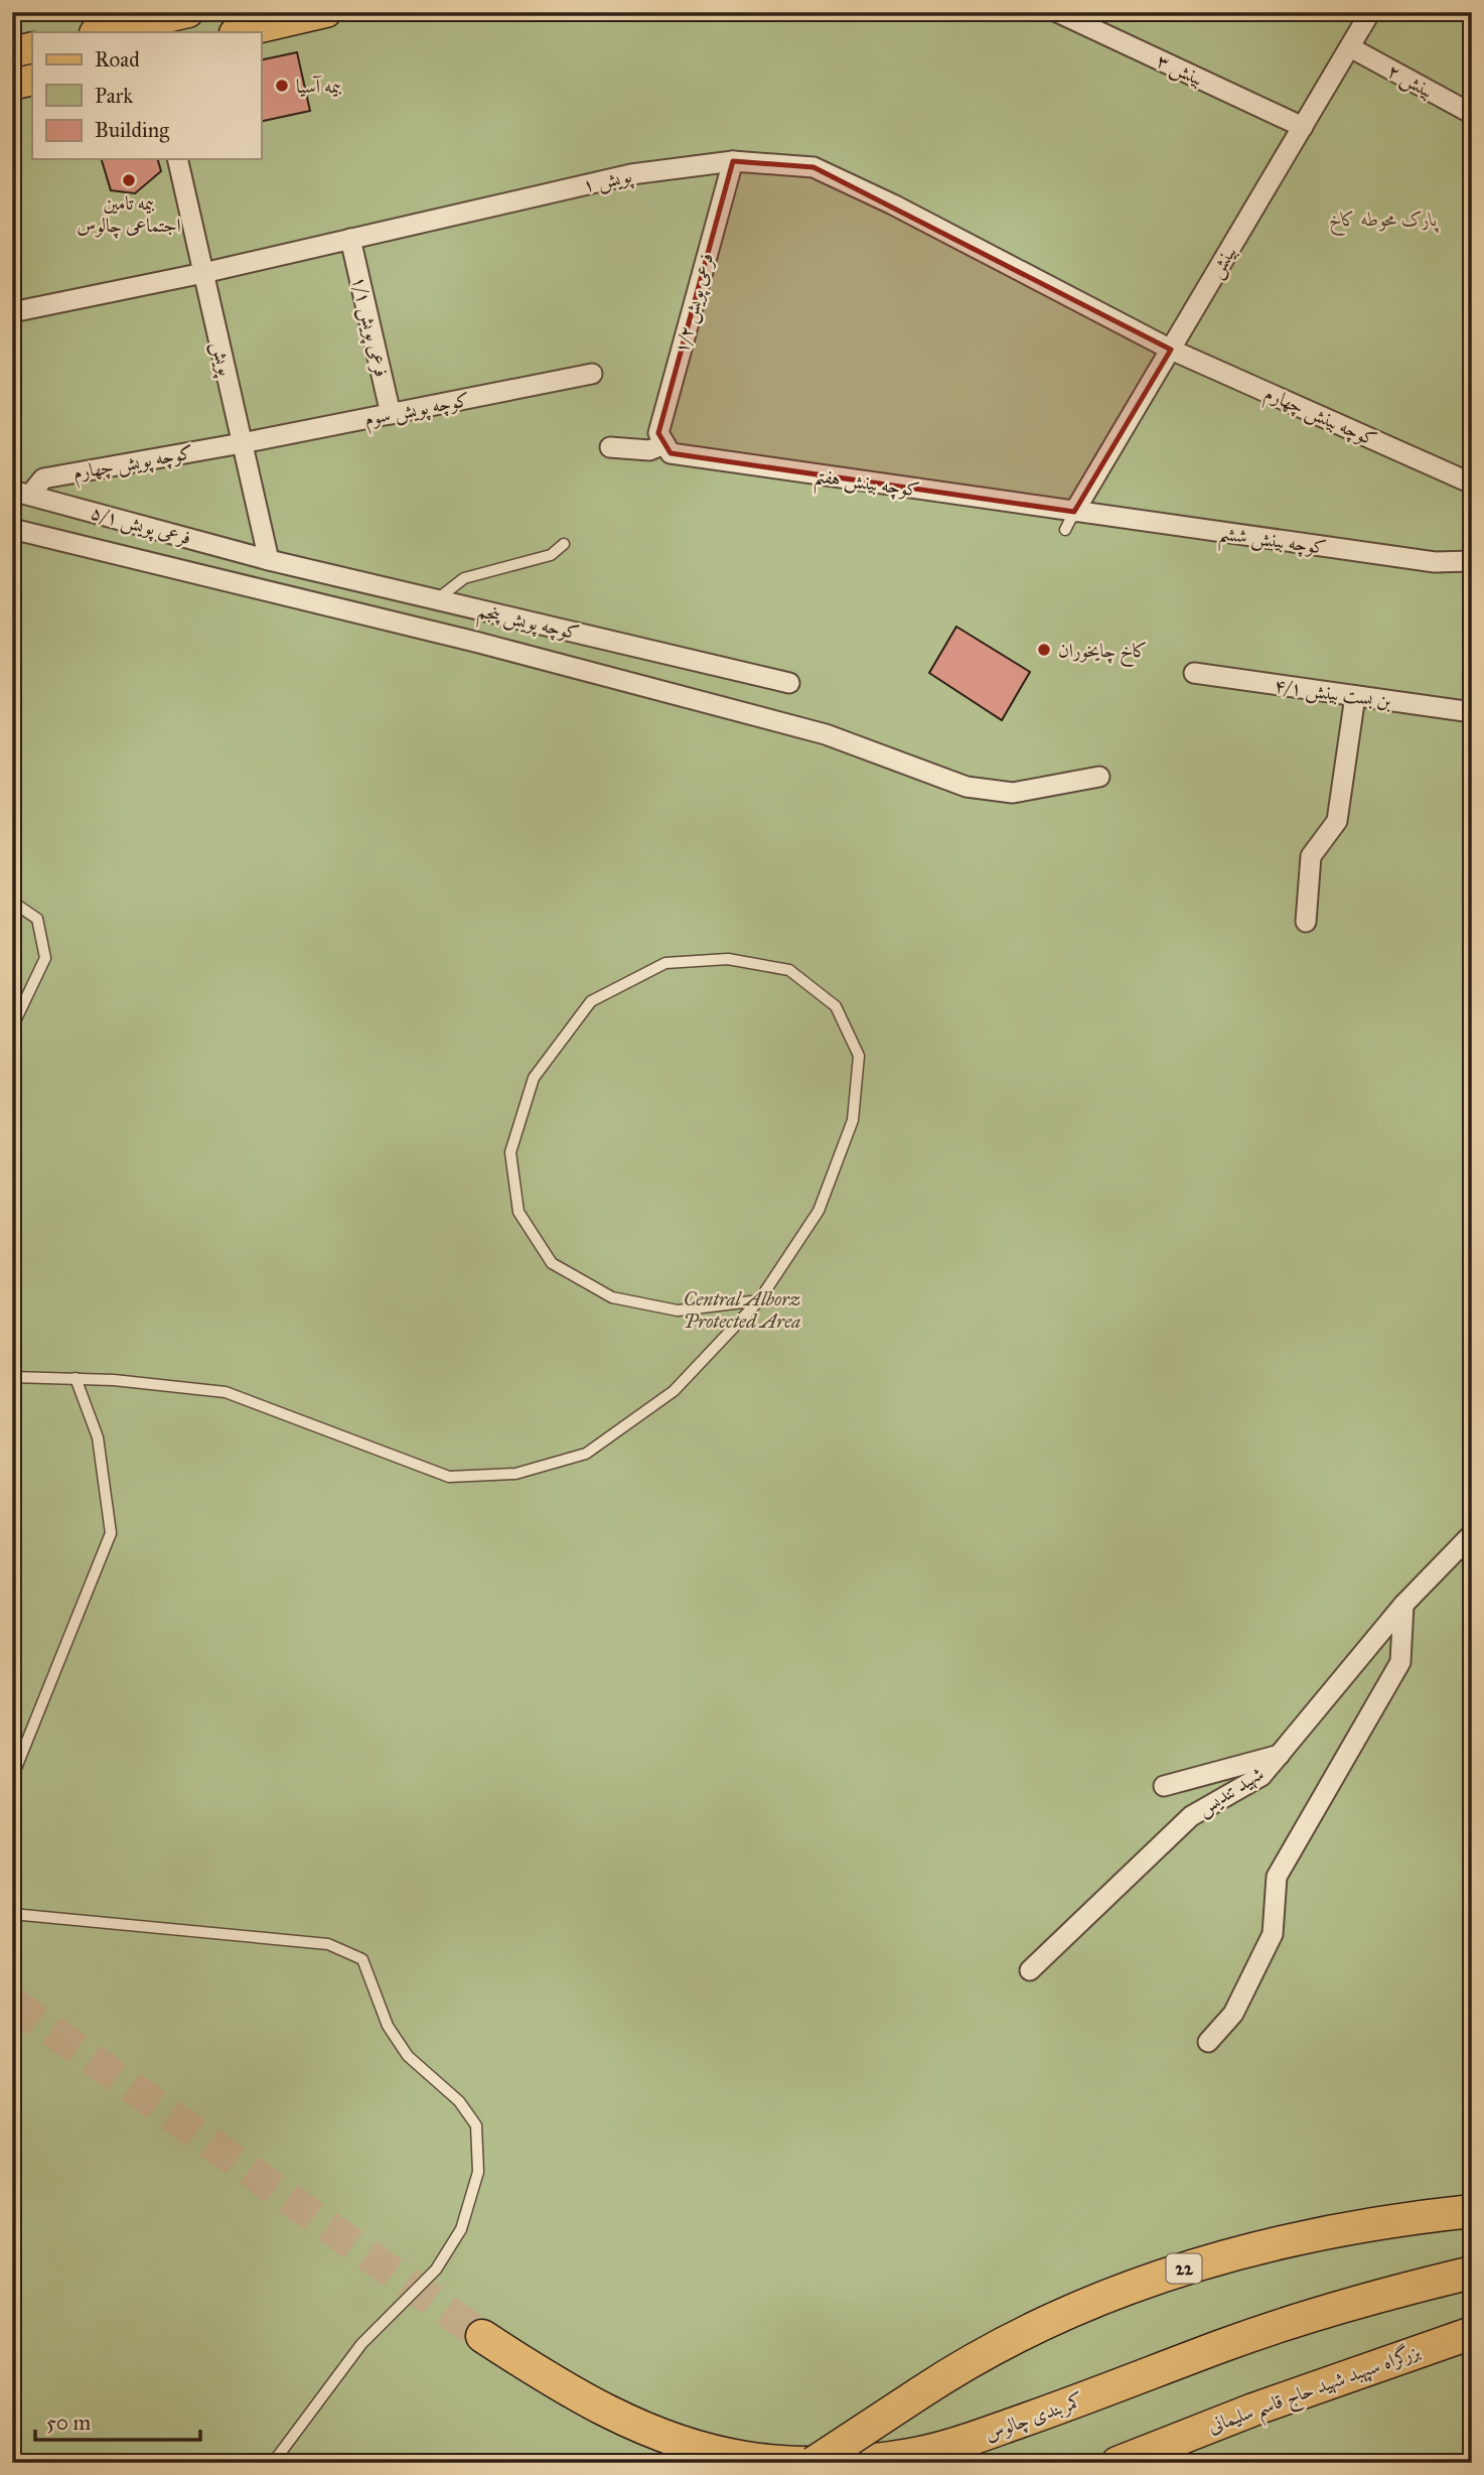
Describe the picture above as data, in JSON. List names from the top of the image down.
{
  "streets": {
    "highway": ["22", "بزرگراه سپهبد شهید حاج قاسم سلیمانی", "کمربندی چالوس"],
    "street": [
      "بینش ۳",
      "بینش ۲",
      "پویش ۱",
      "بینش",
      "فرعی پویش ۱/۲",
      "فرعی پویش ۱/۱",
      "پویش",
      "کوچه پویش سوم",
      "کوچه بینش چهارم",
      "کوچه پویش چهارم",
      "کوچه بینش هفتم",
      "فرعی پویش ۵/۱",
      "کوچه بینش ششم",
      "کوچه پویش پنجم",
      "بن بست بینش ۴/۱",
      "شهید تندیس"
    ]
  },
  "crossings": [
    ["بینش ۳", "بینش"],
    ["بینش ۲", "بینش"],
    ["پویش ۱", "بینش"],
    ["پویش ۱", "فرعی پویش ۱/۲"],
    ["پویش ۱", "فرعی پویش ۱/۱"],
    ["پویش ۱", "پویش"],
    ["پویش ۱", "کوچه بینش چهارم"],
    ["بینش", "کوچه بینش چهارم"],
    ["بینش", "کوچه بینش هفتم"],
    ["بینش", "کوچه بینش ششم"],
    ["فرعی پویش ۱/۲", "کوچه بینش هفتم"],
    ["فرعی پویش ۱/۱", "کوچه پویش سوم"],
    ["پویش", "کوچه پویش سوم"],
    ["پویش", "کوچه پویش چهارم"],
    ["پویش", "فرعی پویش ۵/۱"],
    ["پویش", "کوچه پویش پنجم"],
    ["کوچه پویش سوم", "کوچه پویش چهارم"],
    ["کوچه پویش چهارم", "فرعی پویش ۵/۱"],
    ["کوچه بینش هفتم", "کوچه بینش ششم"],
    ["فرعی پویش ۵/۱", "کوچه پویش پنجم"]
  ],
  "parks": ["پارک محوطه کاخ", "Central Alborz Protected Area"],
  "places": ["بیمه آسیا", "بیمه تامین اجتماعی چالوس", "کاخ چایخوران"],
  "legend": ["Road", "Park", "Building"],
  "scale_bar": "50 m"
}
